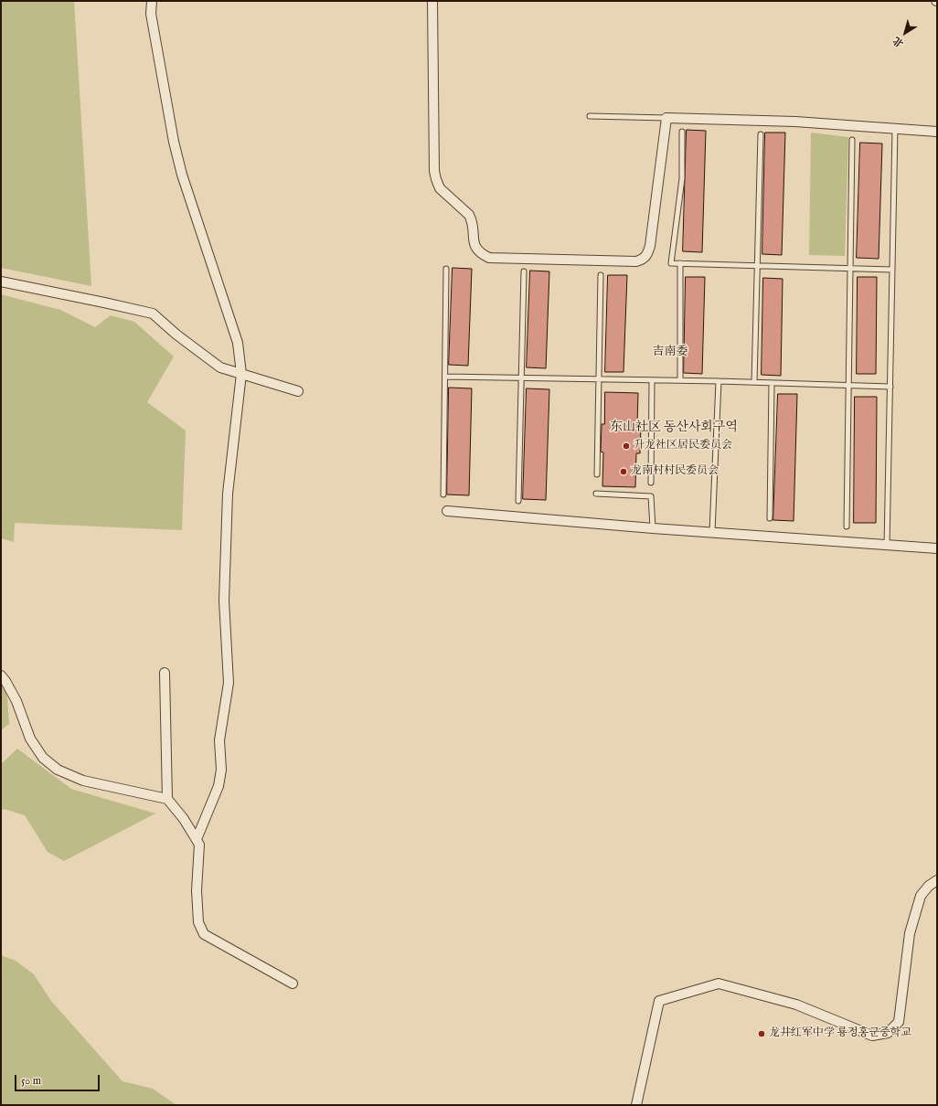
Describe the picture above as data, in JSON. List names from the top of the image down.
{
  "districts": ["吉南委", "东山社区 동산사회구역"],
  "places": ["升龙社区居民委员会", "龙南村村民委员会", "龙井红军中学 룡정홍군중학교"],
  "scale_bar": "50 m",
  "north": "bottom left"
}
